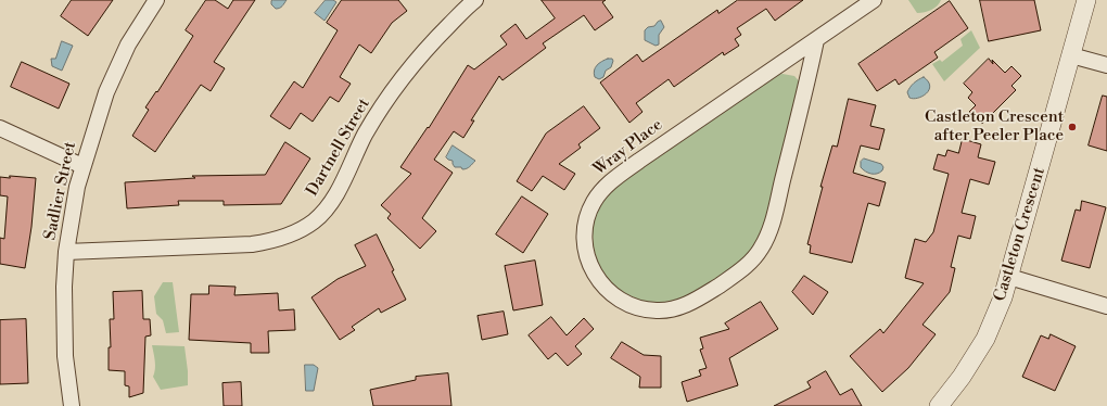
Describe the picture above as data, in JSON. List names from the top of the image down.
{
  "streets": {
    "street": [
      "Dartnell Street",
      "Wray Place",
      "Sadlier Street",
      "Castleton Crescent"
    ]
  },
  "crossings": [
    ["Dartnell Street", "Sadlier Street"]
  ],
  "places": ["Castleton Crescent after Peeler Place"]
}
